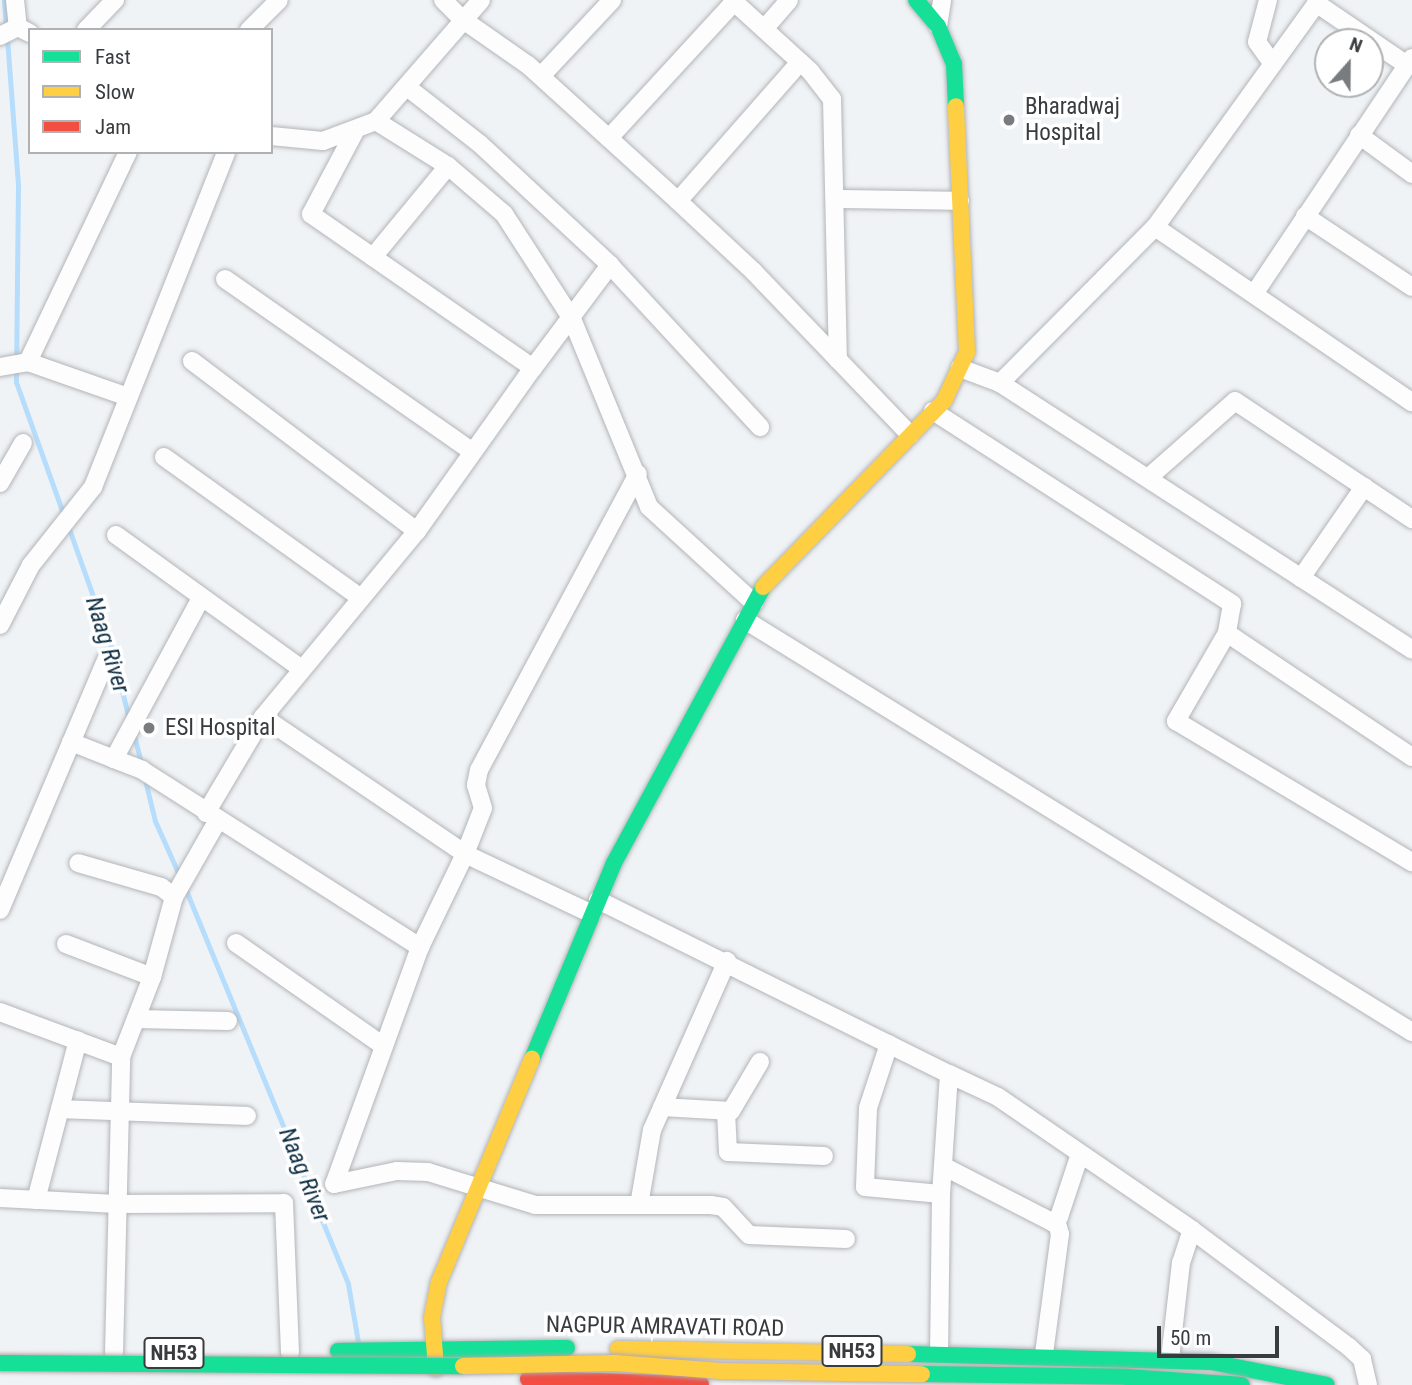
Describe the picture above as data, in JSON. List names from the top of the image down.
{
  "streets": {
    "main road": ["NAGPUR AMRAVATI ROAD", "NH53"]
  },
  "water": ["Naag River"],
  "places": ["Bharadwaj Hospital", "ESI Hospital"],
  "legend": ["Fast", "Slow", "Jam"],
  "scale_bar": "50 m",
  "north": "top"
}
